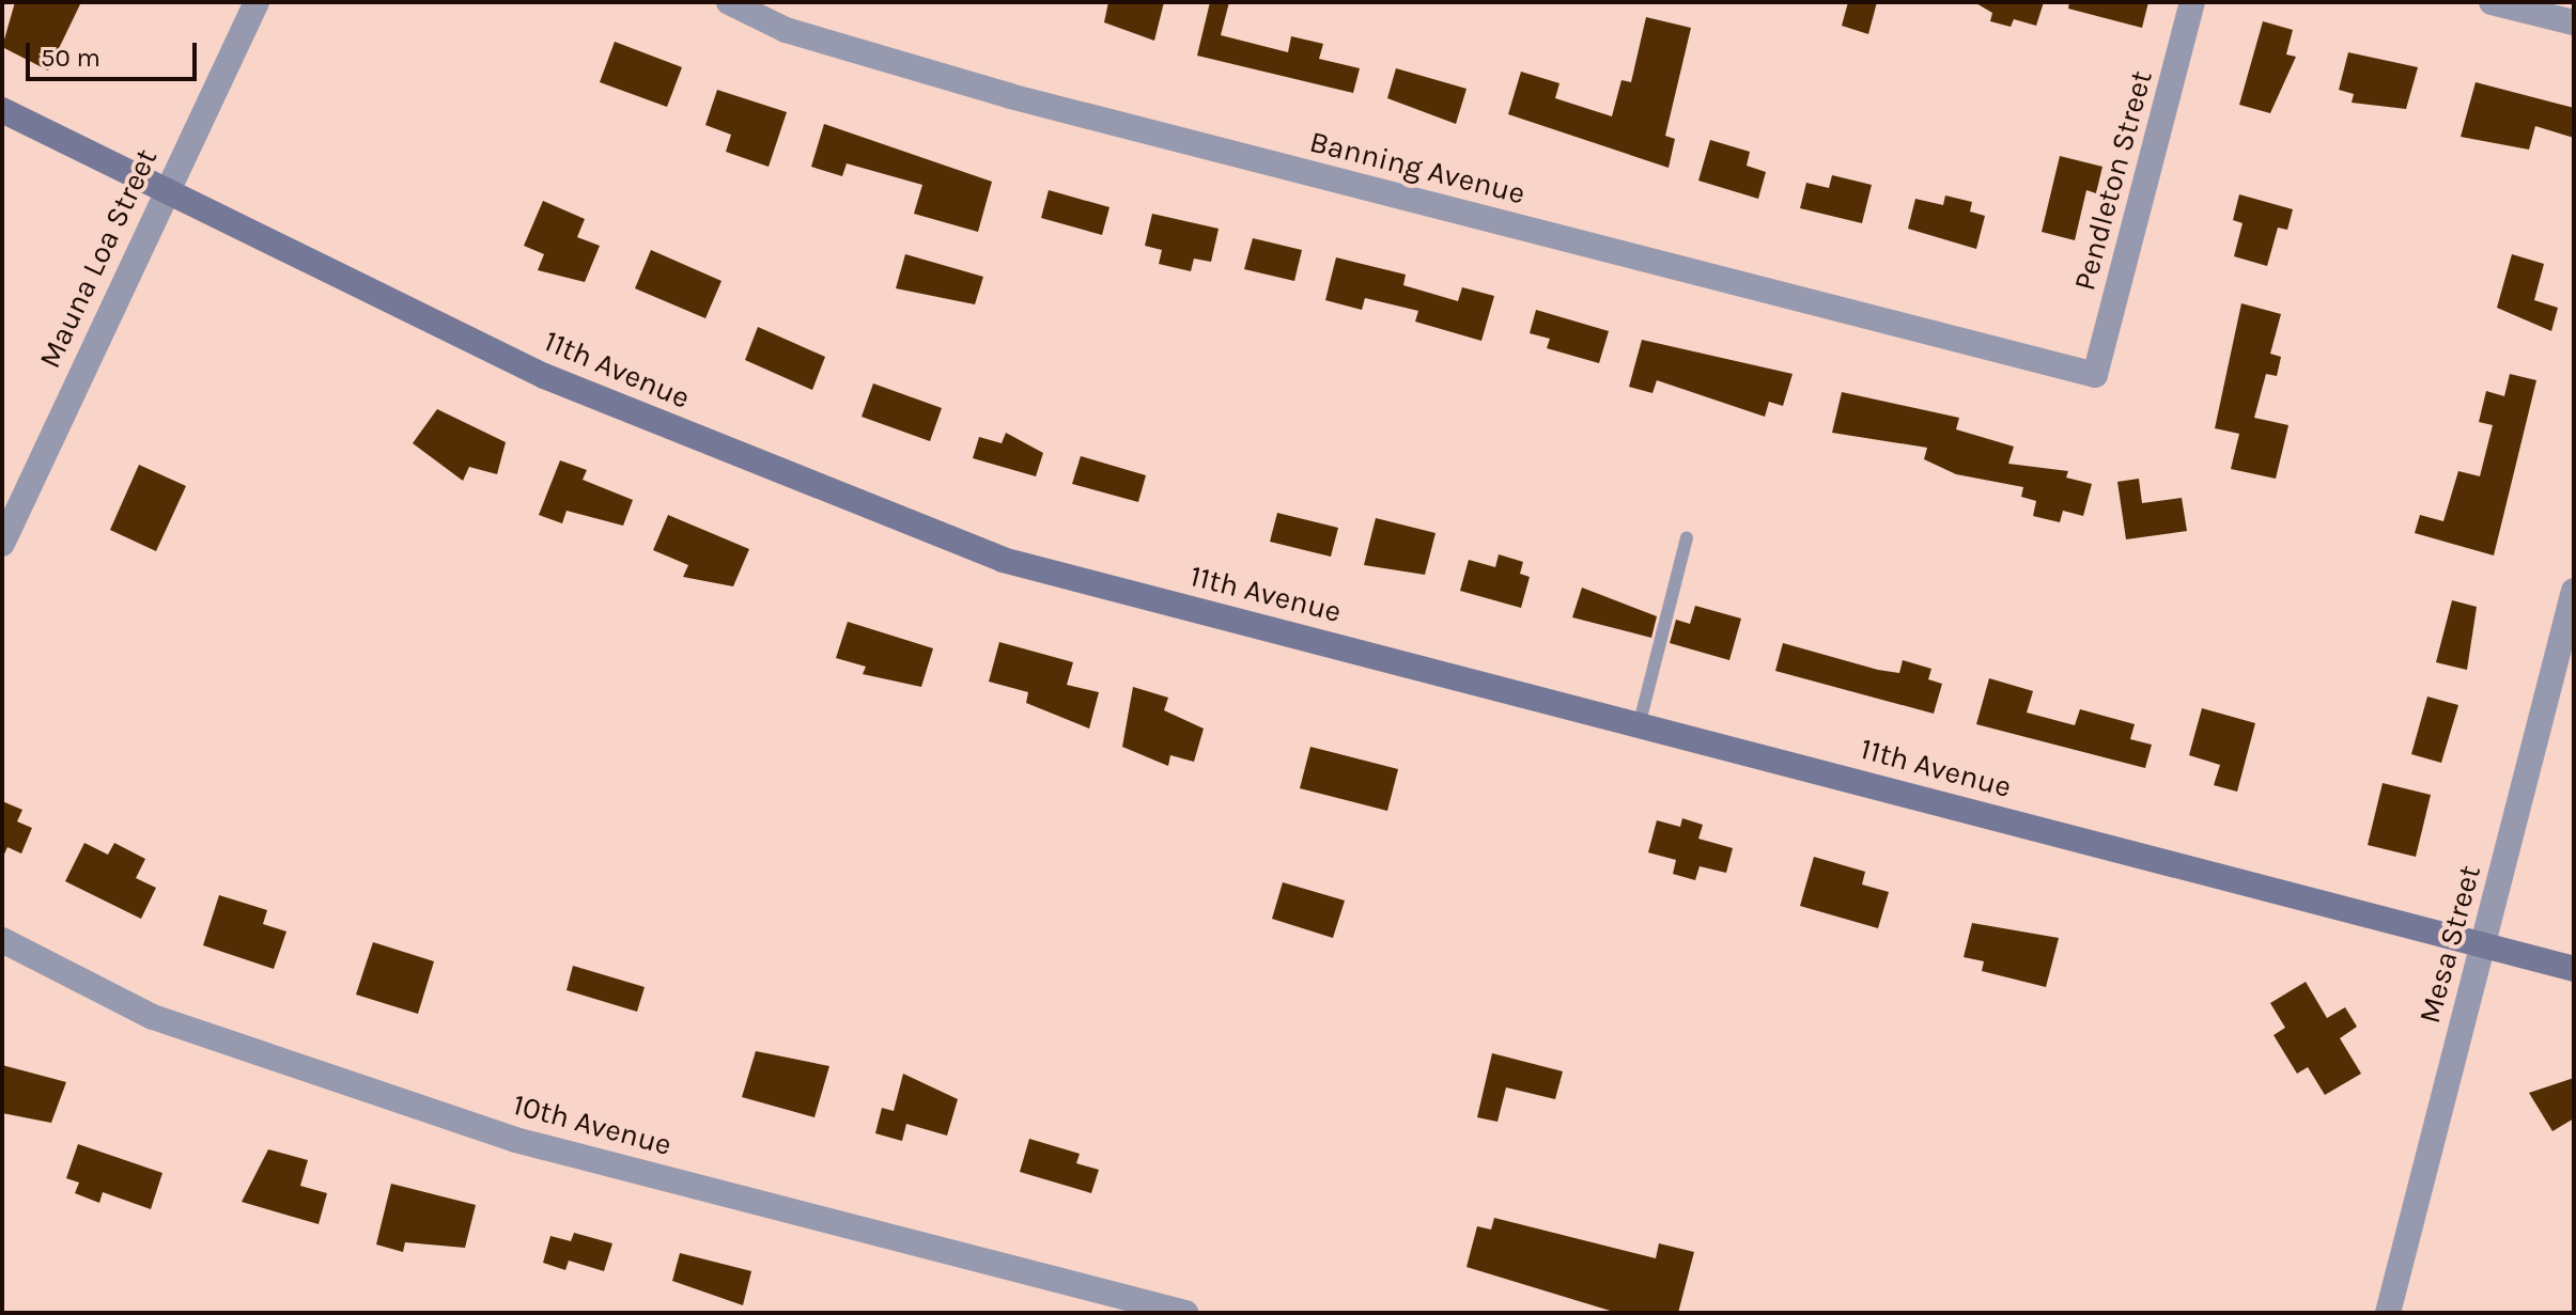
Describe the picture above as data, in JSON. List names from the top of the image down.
{
  "streets": {
    "main road": ["11th Avenue"],
    "street": [
      "Banning Avenue",
      "Pendleton Street",
      "Mauna Loa Street",
      "Mesa Street",
      "10th Avenue"
    ]
  },
  "crossings": [
    ["Banning Avenue", "Pendleton Street"],
    ["Mauna Loa Street", "11th Avenue"],
    ["11th Avenue", "Mesa Street"]
  ],
  "scale_bar": "50 m"
}
